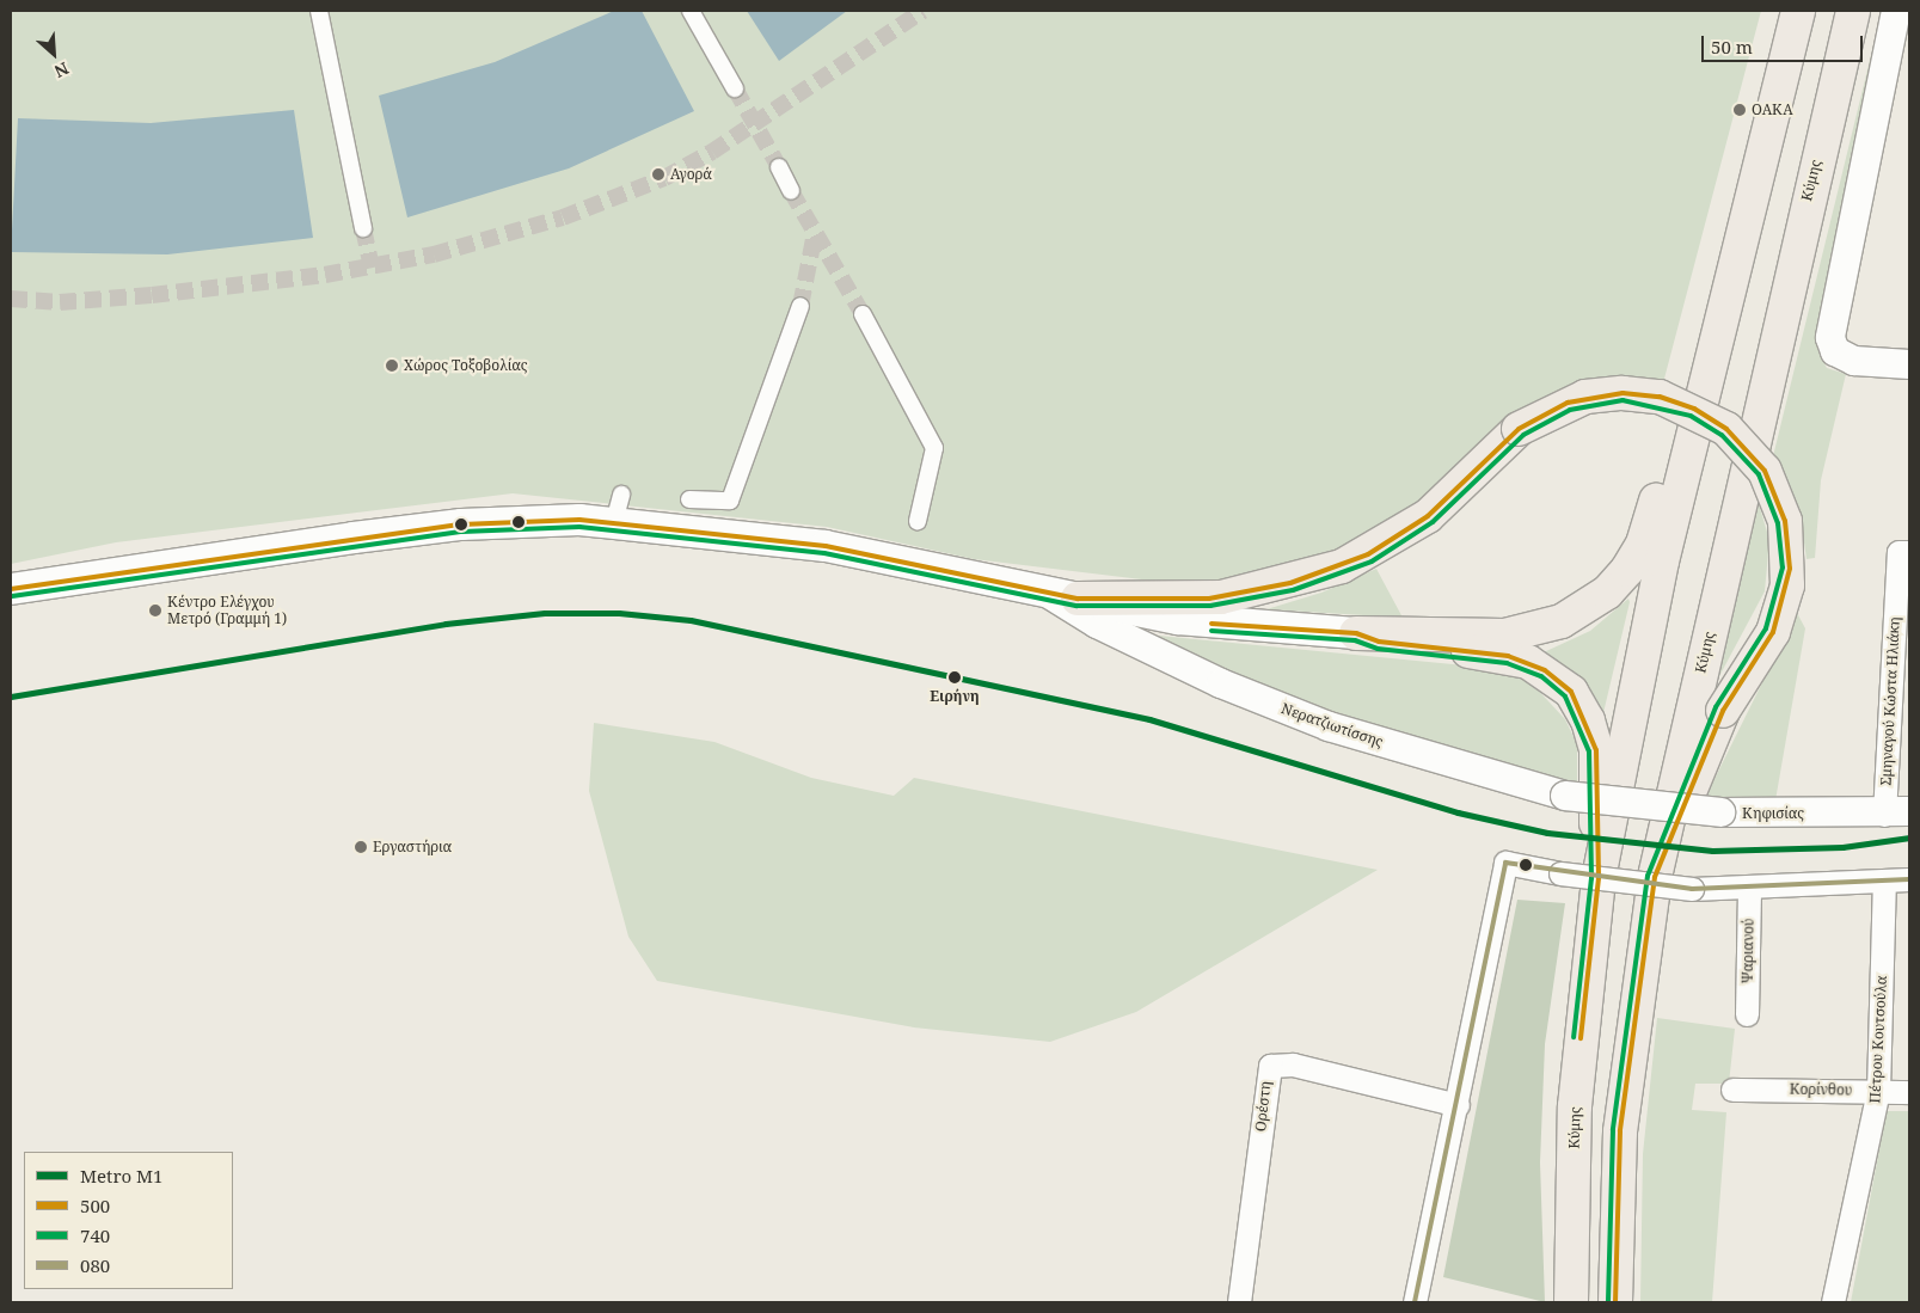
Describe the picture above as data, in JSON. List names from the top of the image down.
{
  "streets": {
    "main road": ["Κύμης", "Νερατζιωτίσσης"],
    "street": [
      "Σμηναγού Κώστα Ηλιάκη",
      "Κηφισίας",
      "Ψαριανού",
      "Πέτρου Κουτσούλα",
      "Κορίνθου",
      "Ορέστη"
    ]
  },
  "crossings": [
    ["Σμηναγού Κώστα Ηλιάκη", "Κηφισίας"],
    ["Νερατζιωτίσσης", "Κηφισίας"],
    ["Πέτρου Κουτσούλα", "Κορίνθου"]
  ],
  "places": [
    "ΟΑΚΑ",
    "Αγορά",
    "Χώρος Τοξοβολίας",
    "Κέντρο Ελέγχου Μετρό (Γραμμή 1)",
    "Ειρήνη",
    "Εργαστήρια"
  ],
  "lines": [
    "transit line 500",
    "transit line 740",
    "metro line Μ1",
    "transit line 080"
  ],
  "legend": [
    "Metro Μ1",
    "500",
    "740",
    "080"
  ],
  "scale_bar": "50 m",
  "north": "bottom right"
}
